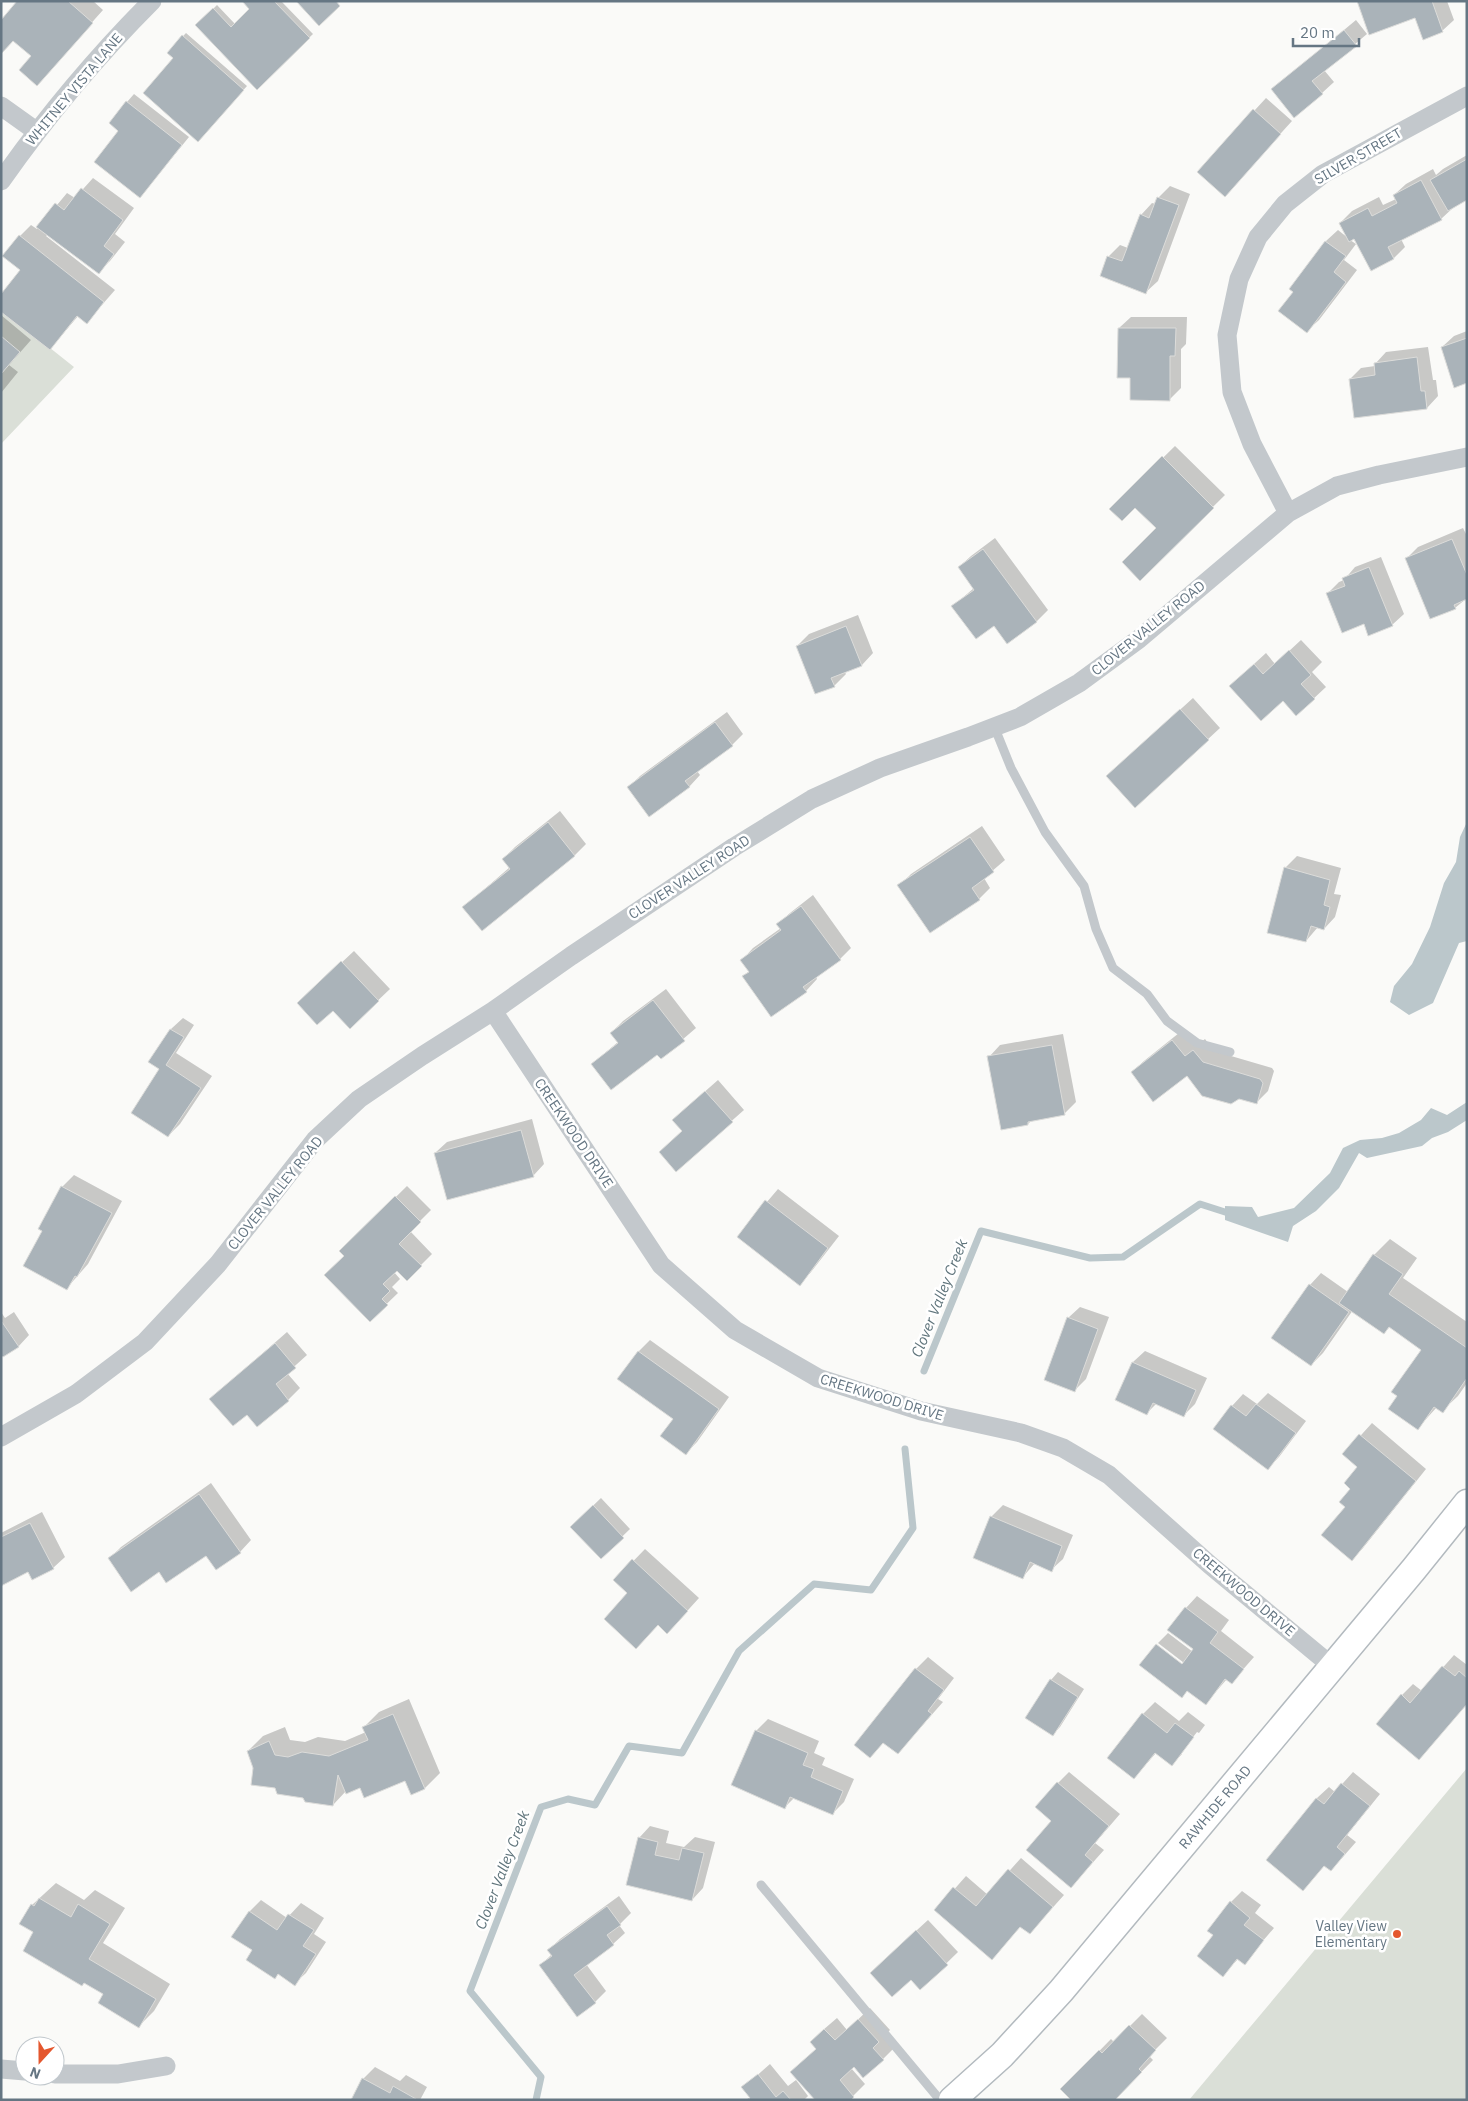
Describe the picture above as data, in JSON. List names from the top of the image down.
{
  "streets": {
    "street": [
      "WHITNEY VISTA LANE",
      "SILVER STREET",
      "CLOVER VALLEY ROAD",
      "CREEKWOOD DRIVE",
      "RAWHIDE ROAD"
    ]
  },
  "crossings": [
    ["SILVER STREET", "CLOVER VALLEY ROAD"],
    ["CLOVER VALLEY ROAD", "CREEKWOOD DRIVE"],
    ["CREEKWOOD DRIVE", "RAWHIDE ROAD"]
  ],
  "water": ["Clover Valley Creek"],
  "places": ["Valley View Elementary"],
  "scale_bar": "20 m",
  "north": "bottom"
}
